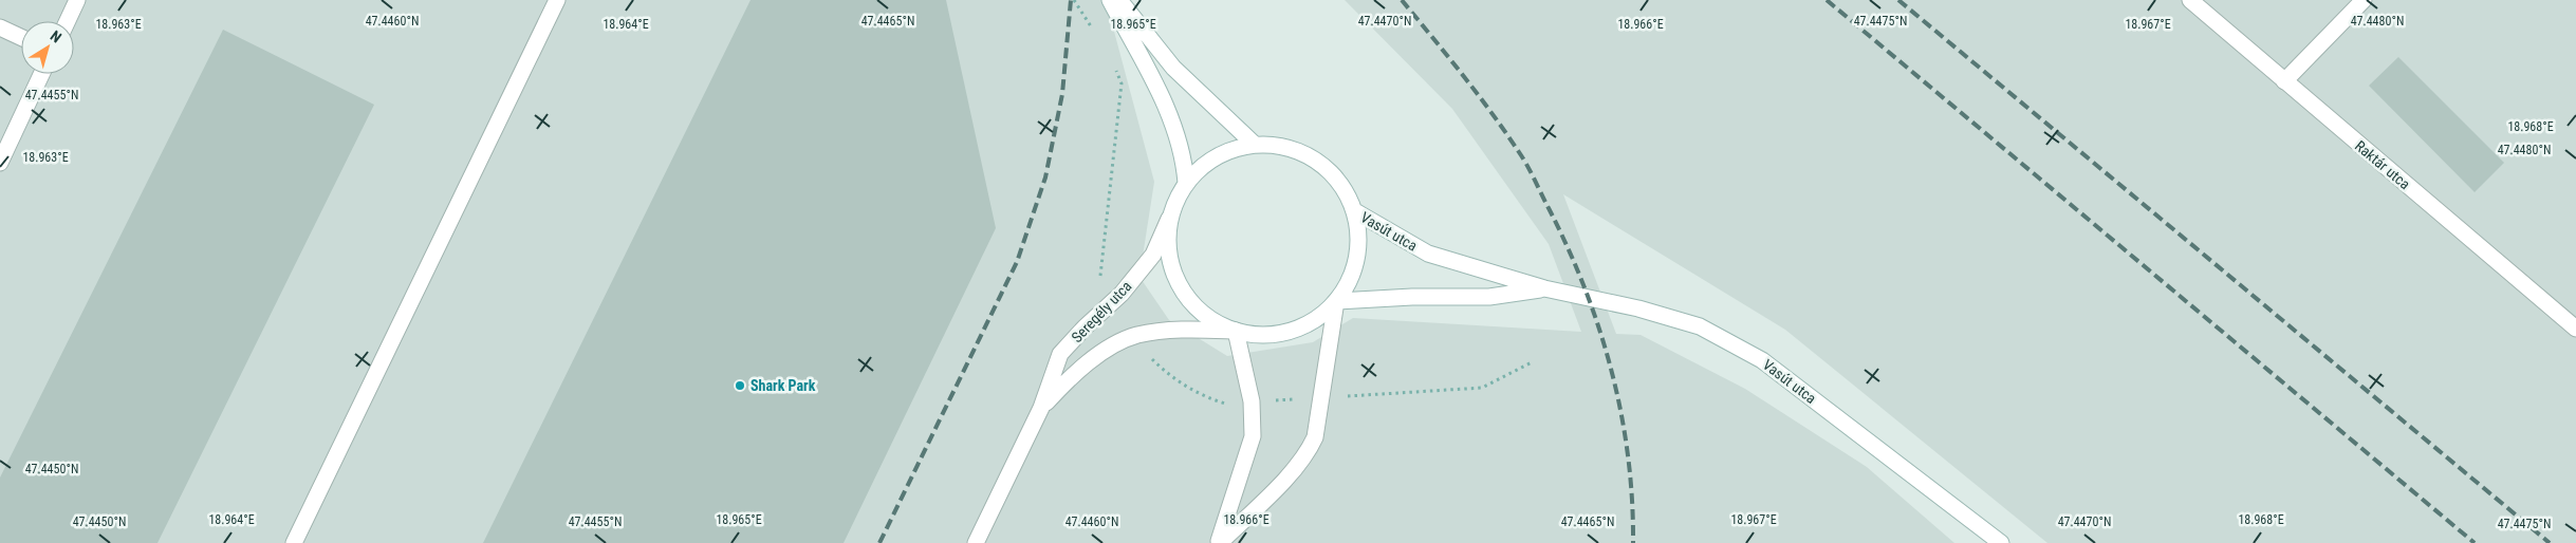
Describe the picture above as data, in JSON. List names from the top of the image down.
{
  "streets": {
    "street": ["Raktár utca", "Vasút utca", "Seregély utca"]
  },
  "crossings": [
    ["Vasút utca", "Seregély utca"]
  ],
  "places": ["Shark Park"],
  "north": "top right",
  "coordinates": [
    "47.4475°N",
    "47.4480°N",
    "47.4460°N",
    "47.4465°N",
    "47.4470°N",
    "18.963°E",
    "18.964°E",
    "18.965°E",
    "18.966°E",
    "18.967°E",
    "47.4455°N",
    "18.968°E",
    "47.4450°N"
  ]
}
